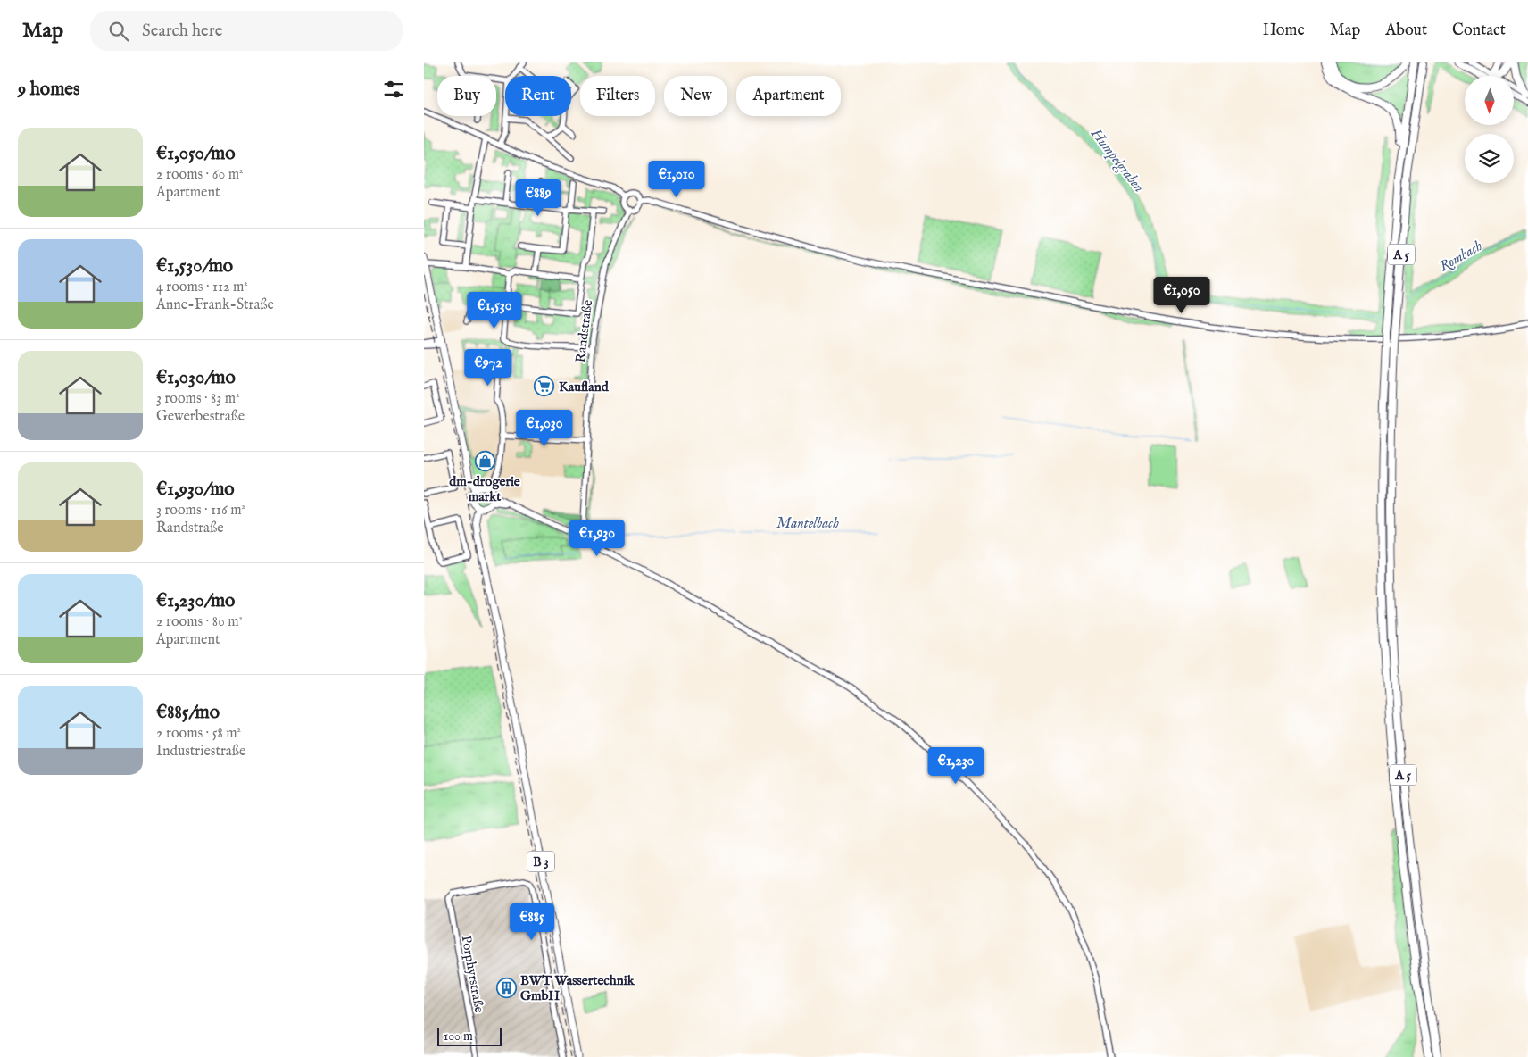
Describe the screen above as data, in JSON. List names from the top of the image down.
{
  "streets": {
    "highway": ["A 5"],
    "main road": ["B 3"],
    "street": ["Randstraße", "Porphyrstraße"]
  },
  "water": ["Humpelgraben", "Rombach", "Mantelbach"],
  "places": {
    "supermarket": ["Kaufland"],
    "shop": ["dm-drogerie markt"],
    "building": ["BWT Wassertechnik GmbH"]
  },
  "scale_bar": "100 m",
  "north": "bottom",
  "page": {
    "header": "Map",
    "search": "Search here",
    "nav": [
      "Home",
      "Map",
      "About",
      "Contact"
    ],
    "heading": "9 homes",
    "chip": [
      "Buy",
      "Rent",
      "Filters",
      "New",
      "Apartment"
    ],
    "list": [
      {
        "name": "€1,050/mo",
        "note": "2 rooms · 60 m² · Apartment"
      },
      {
        "name": "€1,530/mo",
        "note": "4 rooms · 112 m² · Anne-Frank-Straße"
      },
      {
        "name": "€1,030/mo",
        "note": "3 rooms · 83 m² · Gewerbestraße"
      },
      {
        "name": "€1,930/mo",
        "note": "3 rooms · 116 m² · Randstraße"
      },
      {
        "name": "€1,230/mo",
        "note": "2 rooms · 80 m² · Apartment"
      },
      {
        "name": "€885/mo",
        "note": "2 rooms · 58 m² · Industriestraße"
      }
    ],
    "price": [
      "€1,010",
      "€889",
      "€1,050",
      "€1,530",
      "€972",
      "€1,030",
      "€1,930",
      "€1,230",
      "€885"
    ],
    "scale": "100 m"
  }
}
